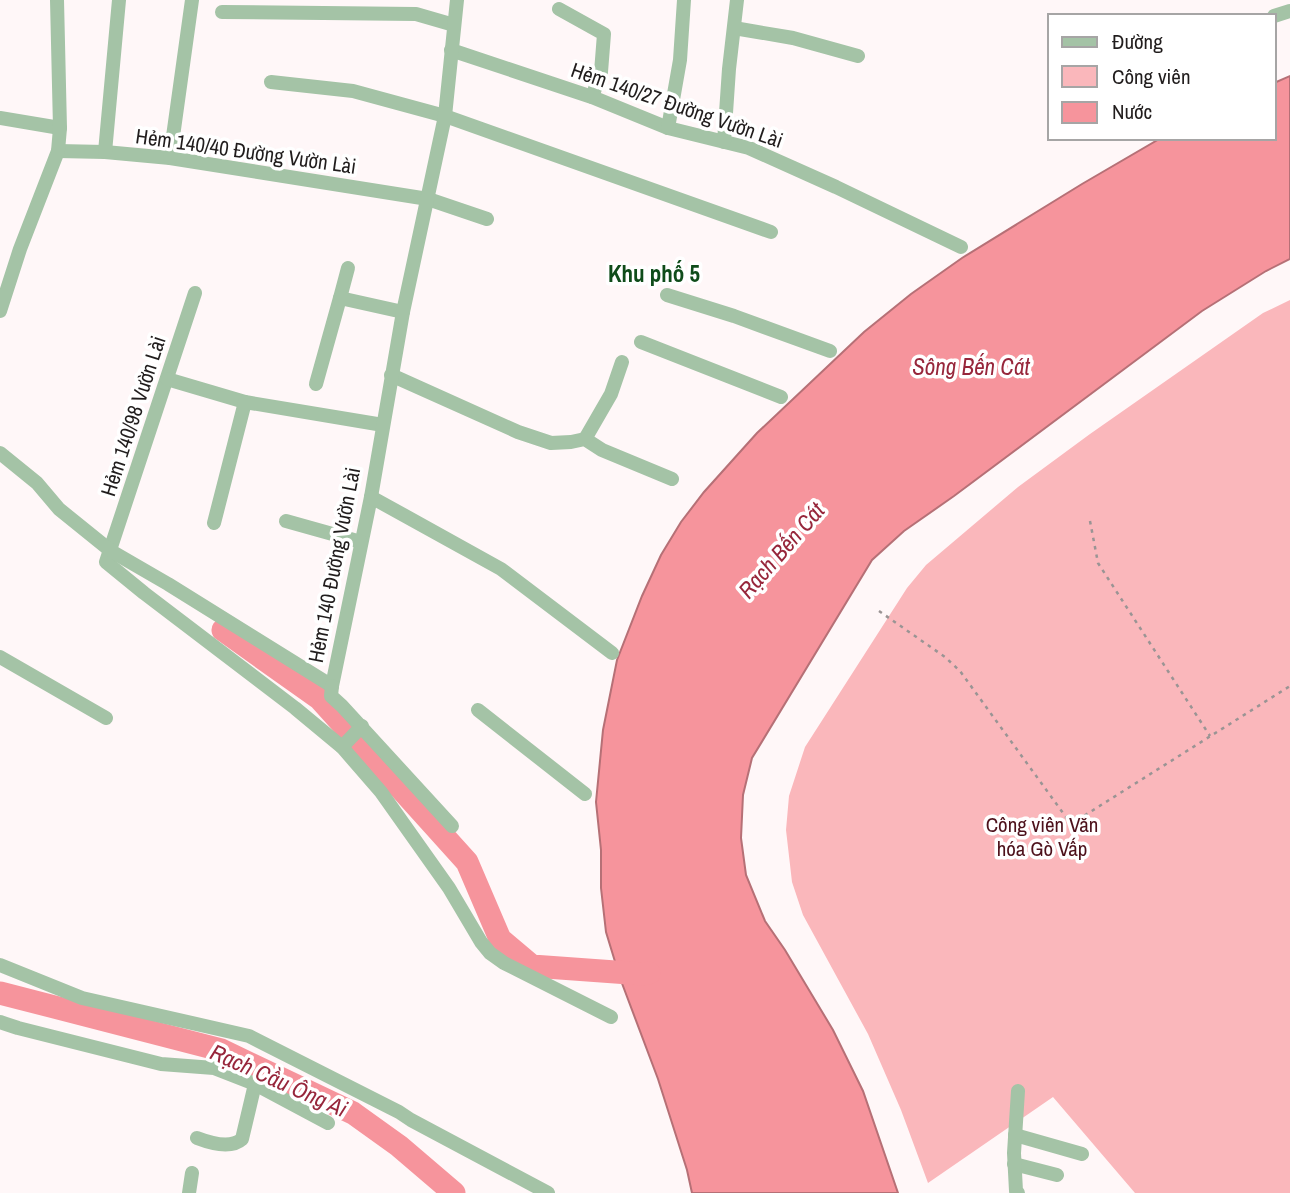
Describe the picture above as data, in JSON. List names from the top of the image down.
{
  "streets": {
    "street": [
      "Hẻm 140/27 Đường Vườn Lài",
      "Hẻm 140/40 Đường Vườn Lài",
      "Hẻm 140/98 Vườn Lài",
      "Hẻm 140 Đường Vườn Lài"
    ]
  },
  "crossings": [
    ["Hẻm 140/27 Đường Vườn Lài", "Hẻm 140 Đường Vườn Lài"],
    ["Hẻm 140/40 Đường Vườn Lài", "Hẻm 140 Đường Vườn Lài"],
    ["Hẻm 140/98 Vườn Lài", "Hẻm 140 Đường Vườn Lài"]
  ],
  "districts": ["Khu phố 5"],
  "water": ["Sông Bến Cát", "Rạch Bến Cát", "Rạch Cầu Ông Ai"],
  "parks": ["Công viên Văn hóa Gò Vấp"],
  "legend": ["Đường", "Công viên", "Nước"]
}
